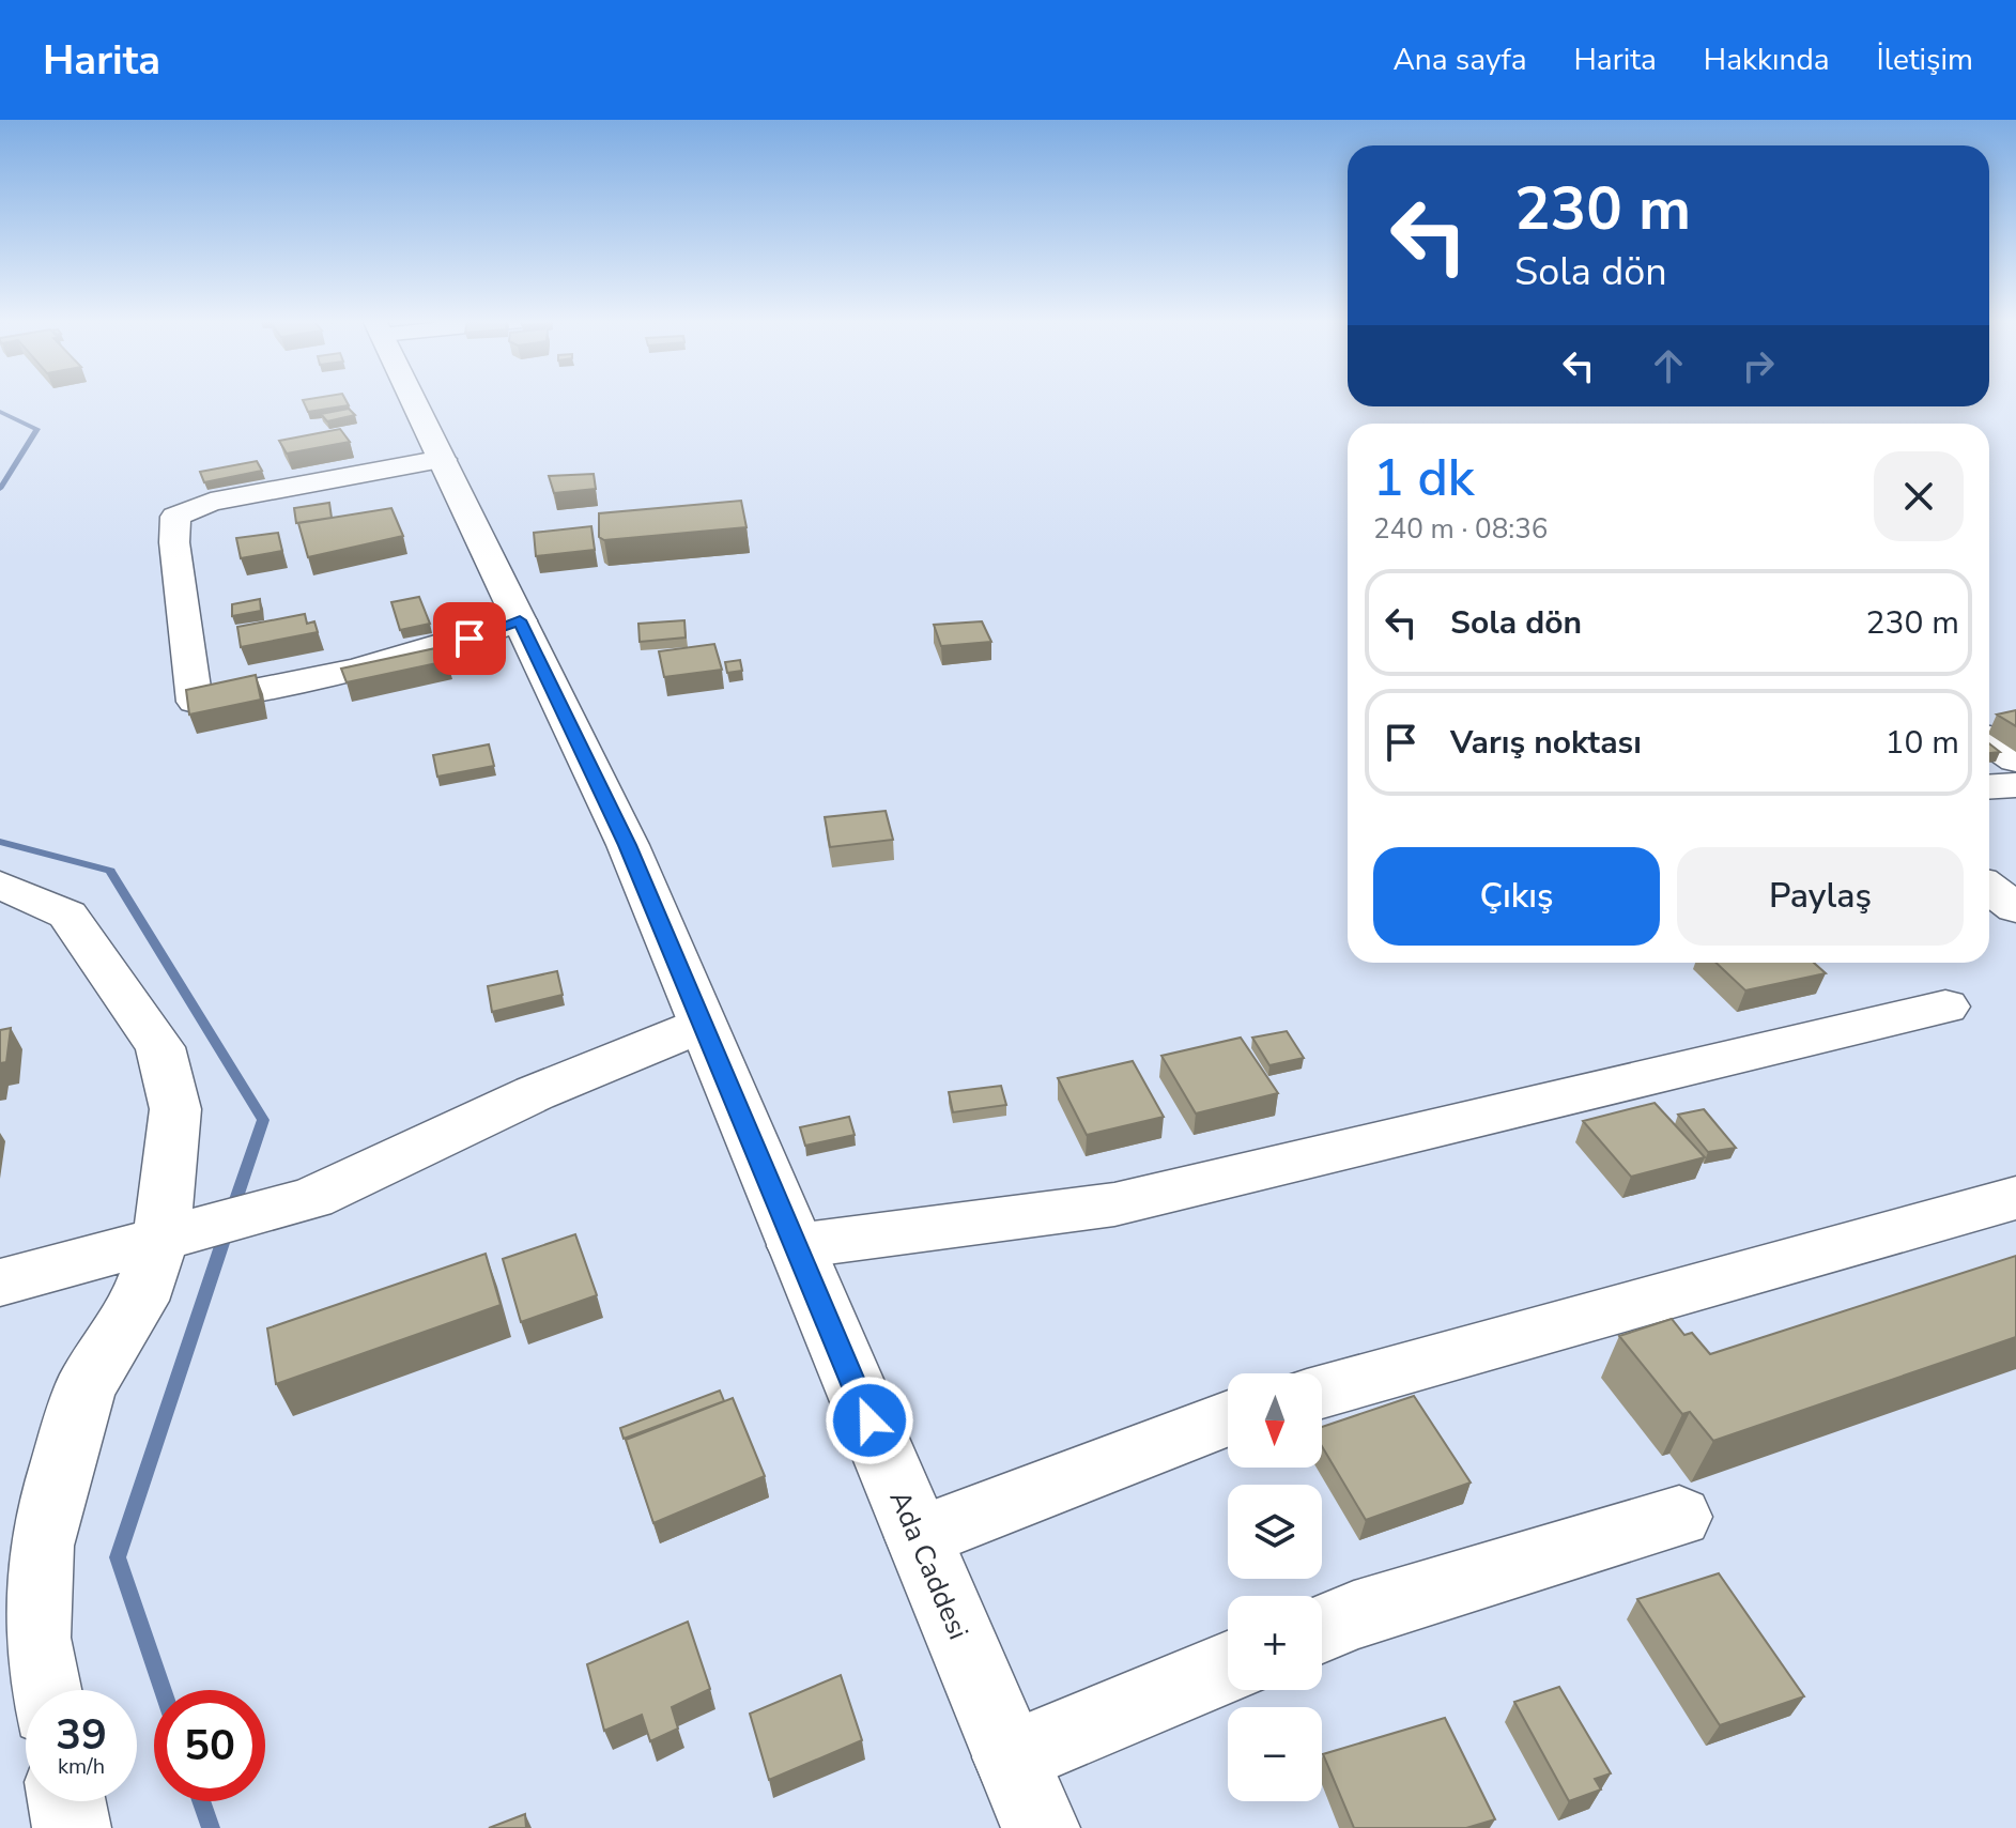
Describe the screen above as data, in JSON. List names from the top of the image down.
{
  "streets": {
    "street": ["Ada Caddesi"]
  },
  "north": "bottom",
  "page": {
    "header": "Harita",
    "nav": [
      "Ana sayfa",
      "Harita",
      "Hakkında",
      "İletişim"
    ],
    "turn": ["230 m", "Sola dön"],
    "heading": ["1 dk", "240 m · 08:36"],
    "list": [
      {
        "name": "Sola dön",
        "value": "230 m"
      },
      {
        "name": "Varış noktası",
        "value": "10 m"
      }
    ],
    "buttons": ["Çıkış", "Paylaş"],
    "map_buttons": ["+", "−"],
    "speed": "39 km/h",
    "limit": "50"
  }
}
